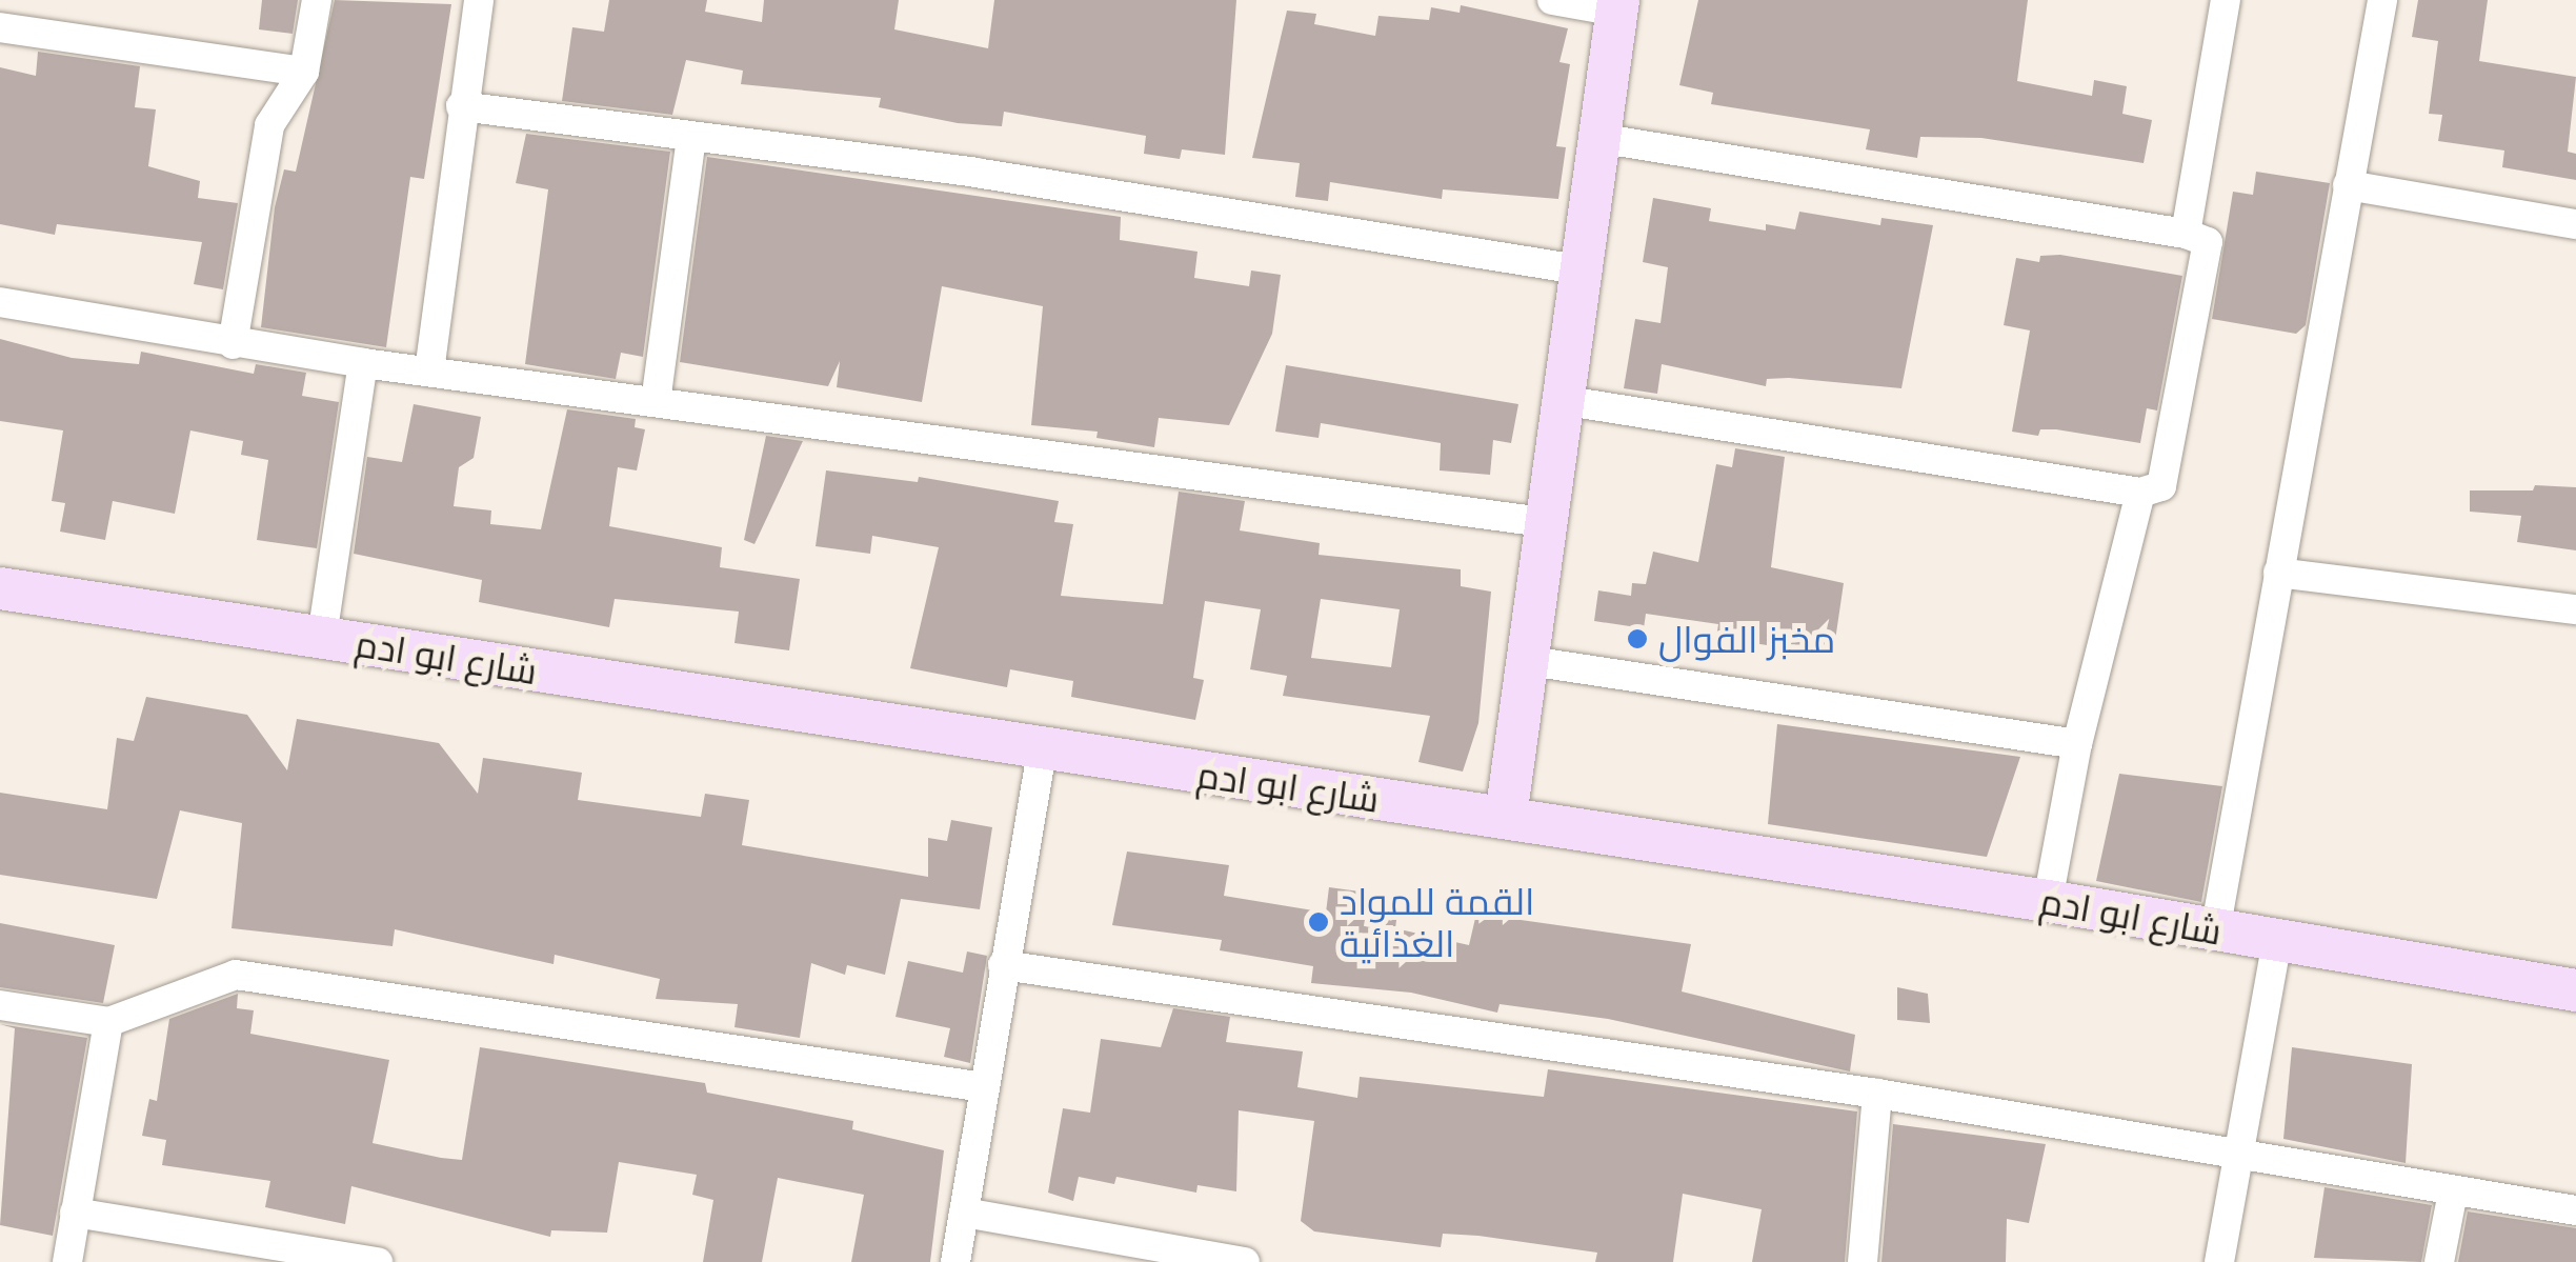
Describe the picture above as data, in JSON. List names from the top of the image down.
{
  "streets": {
    "street": ["شارع ابو ادم"]
  },
  "places": ["مخبز الفوال", "القمة للمواد الغذائية"]
}
